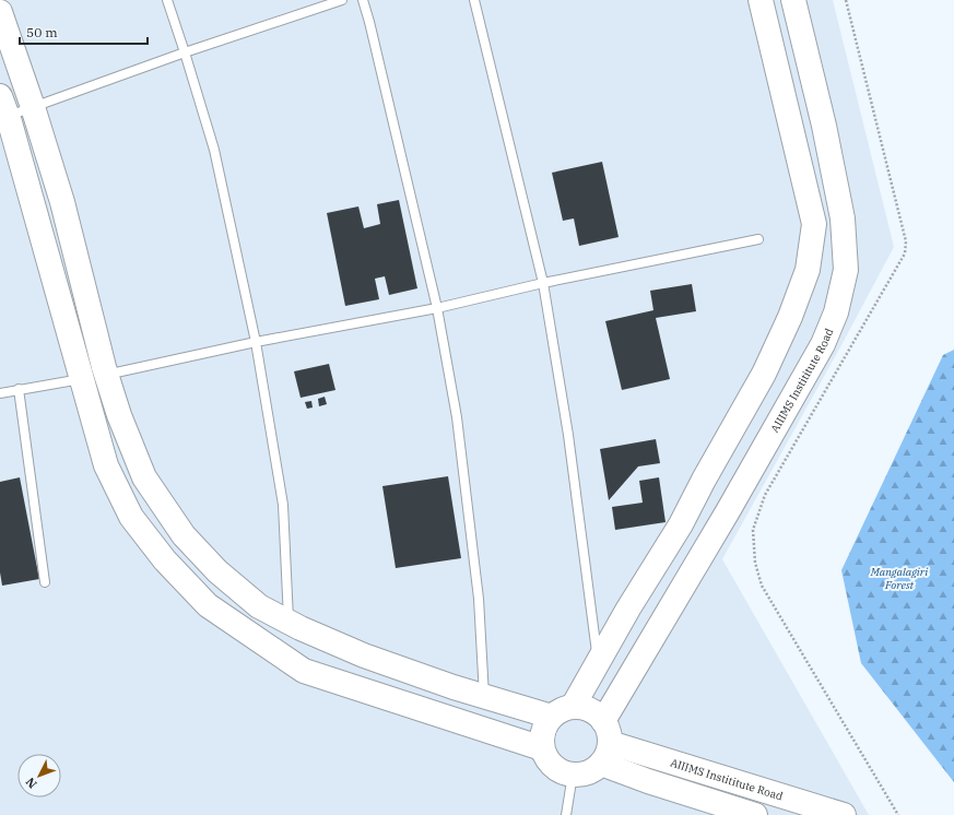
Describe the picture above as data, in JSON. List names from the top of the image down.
{
  "streets": {
    "street": ["AIIIMS Instititute Road"]
  },
  "parks": ["Mangalagiri Forest"],
  "scale_bar": "50 m",
  "north": "bottom left"
}
